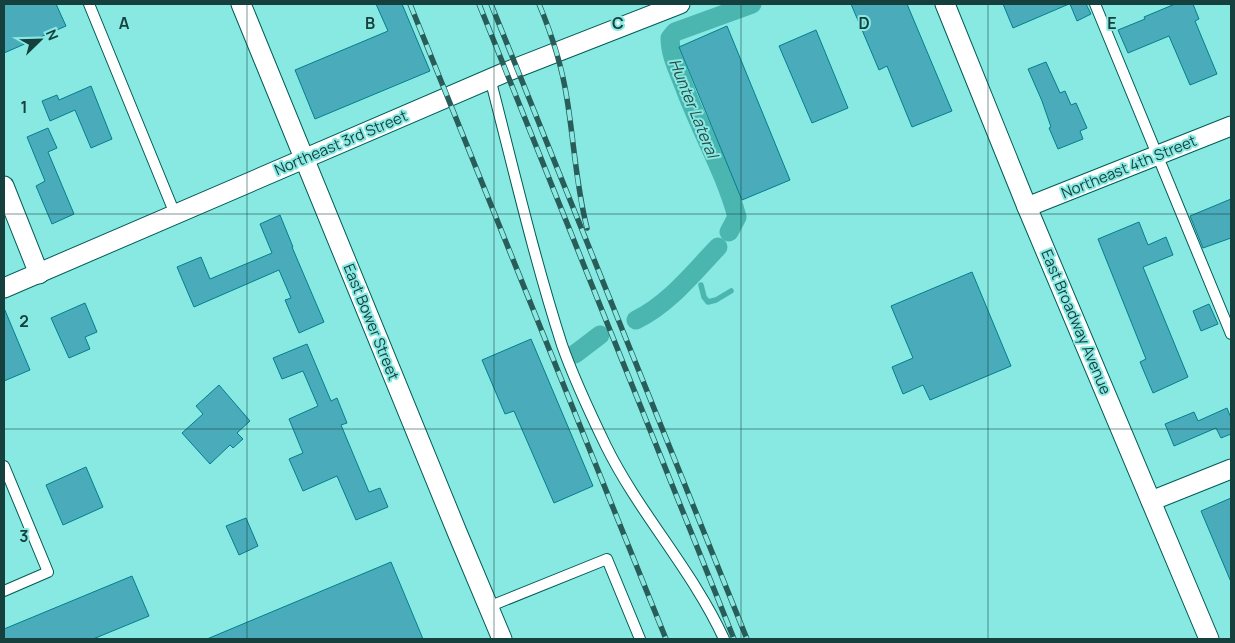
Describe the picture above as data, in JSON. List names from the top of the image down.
{
  "streets": {
    "street": [
      "Northeast 3rd Street",
      "Northeast 4th Street",
      "East Bower Street",
      "East Broadway Avenue"
    ]
  },
  "crossings": [
    ["Northeast 3rd Street", "East Bower Street"],
    ["Northeast 4th Street", "East Broadway Avenue"]
  ],
  "water": ["Hunter Lateral"],
  "north": "top right",
  "grid": {
    "columns": [
      "A",
      "B",
      "C",
      "D",
      "E"
    ],
    "rows": ["1", "2", "3"]
  }
}
